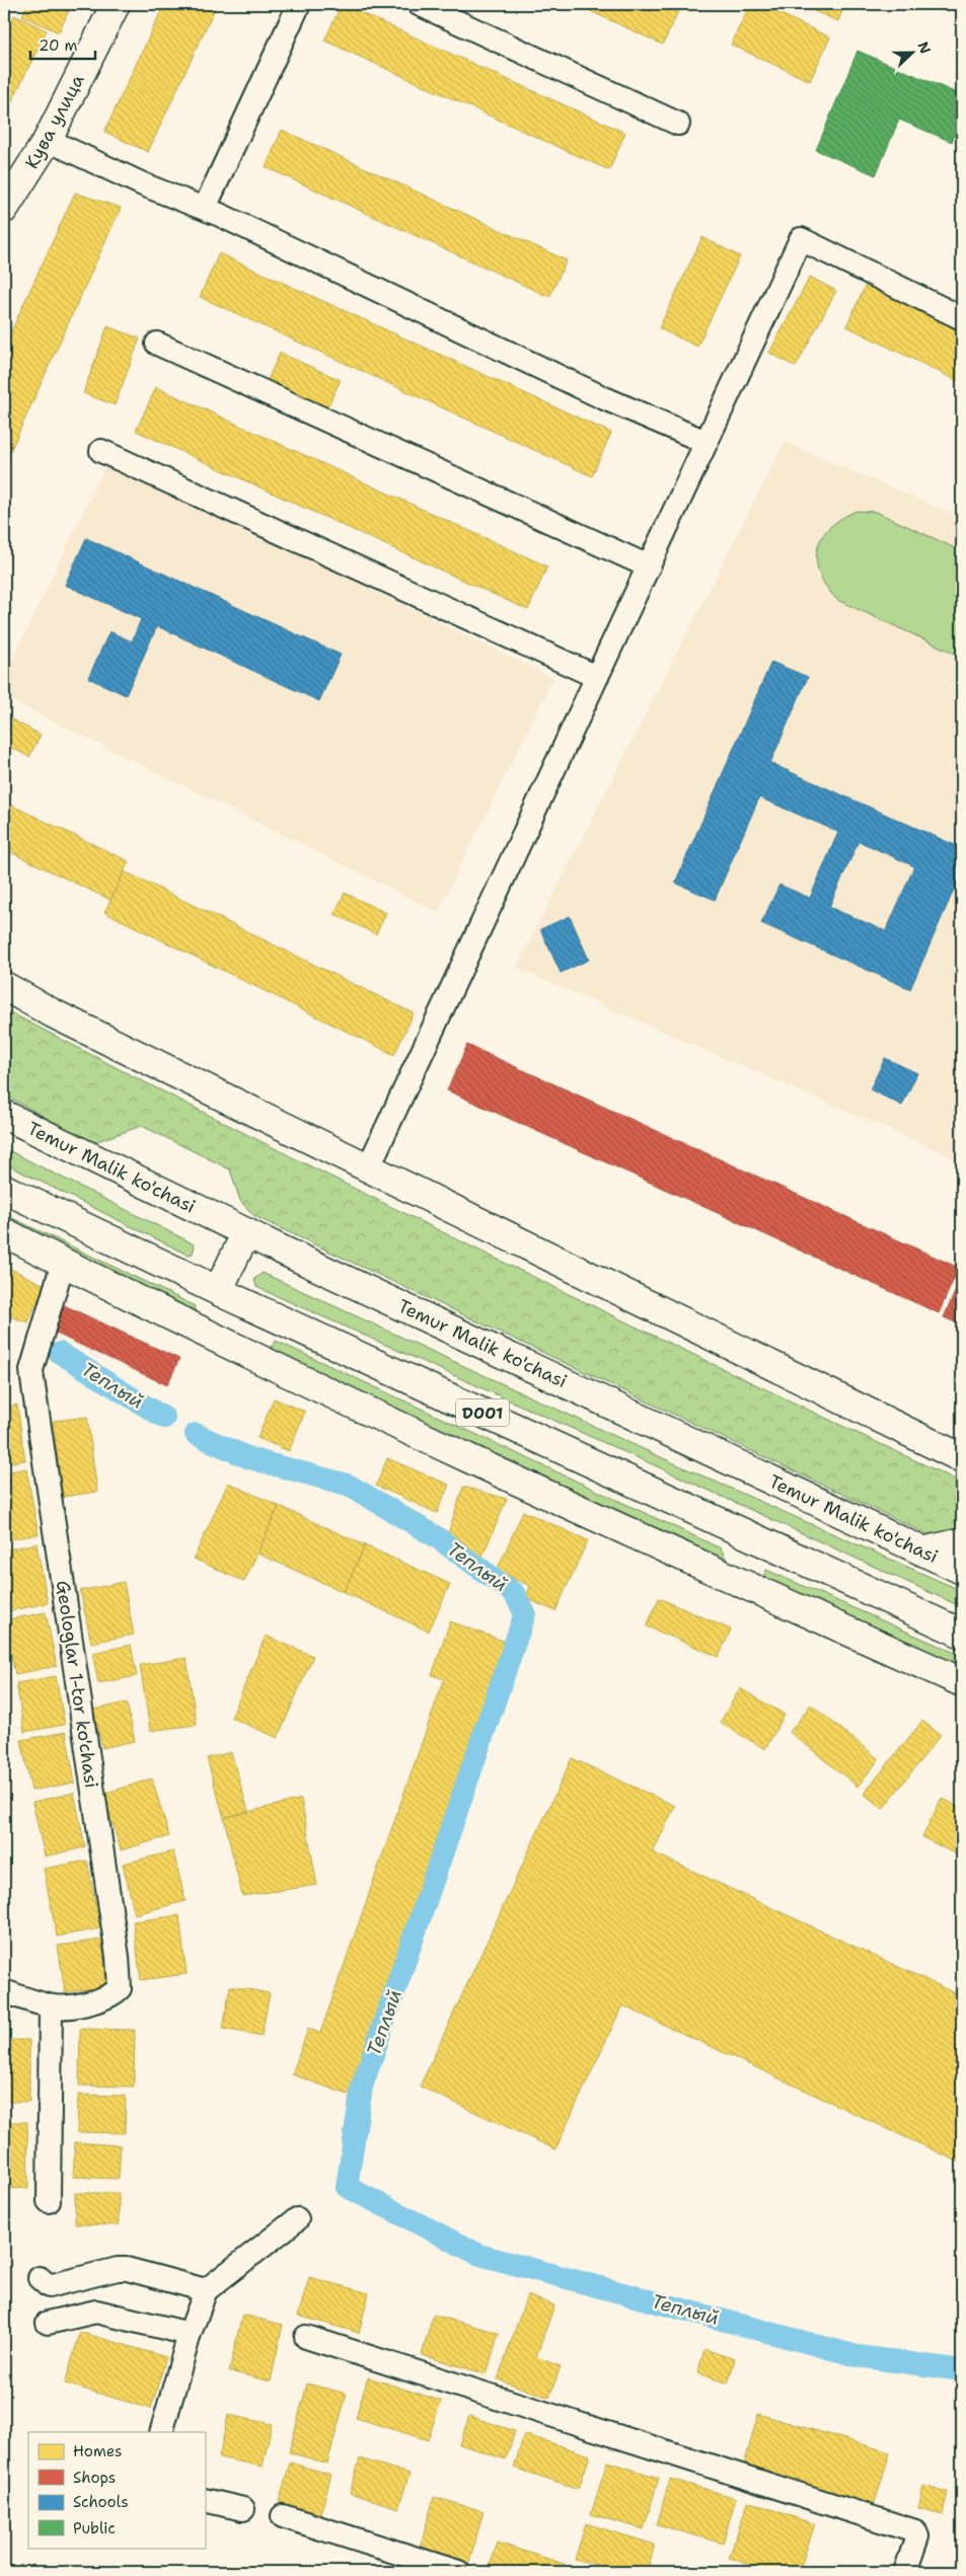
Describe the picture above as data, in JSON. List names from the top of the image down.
{
  "streets": {
    "main road": ["Кува улица", "Temur Malik ko'chasi", "D001"],
    "street": ["Geologlar 1-tor ko'chasi"]
  },
  "water": ["Теплый"],
  "legend": [
    "Homes",
    "Shops",
    "Schools",
    "Public"
  ],
  "scale_bar": "20 m",
  "north": "right"
}
